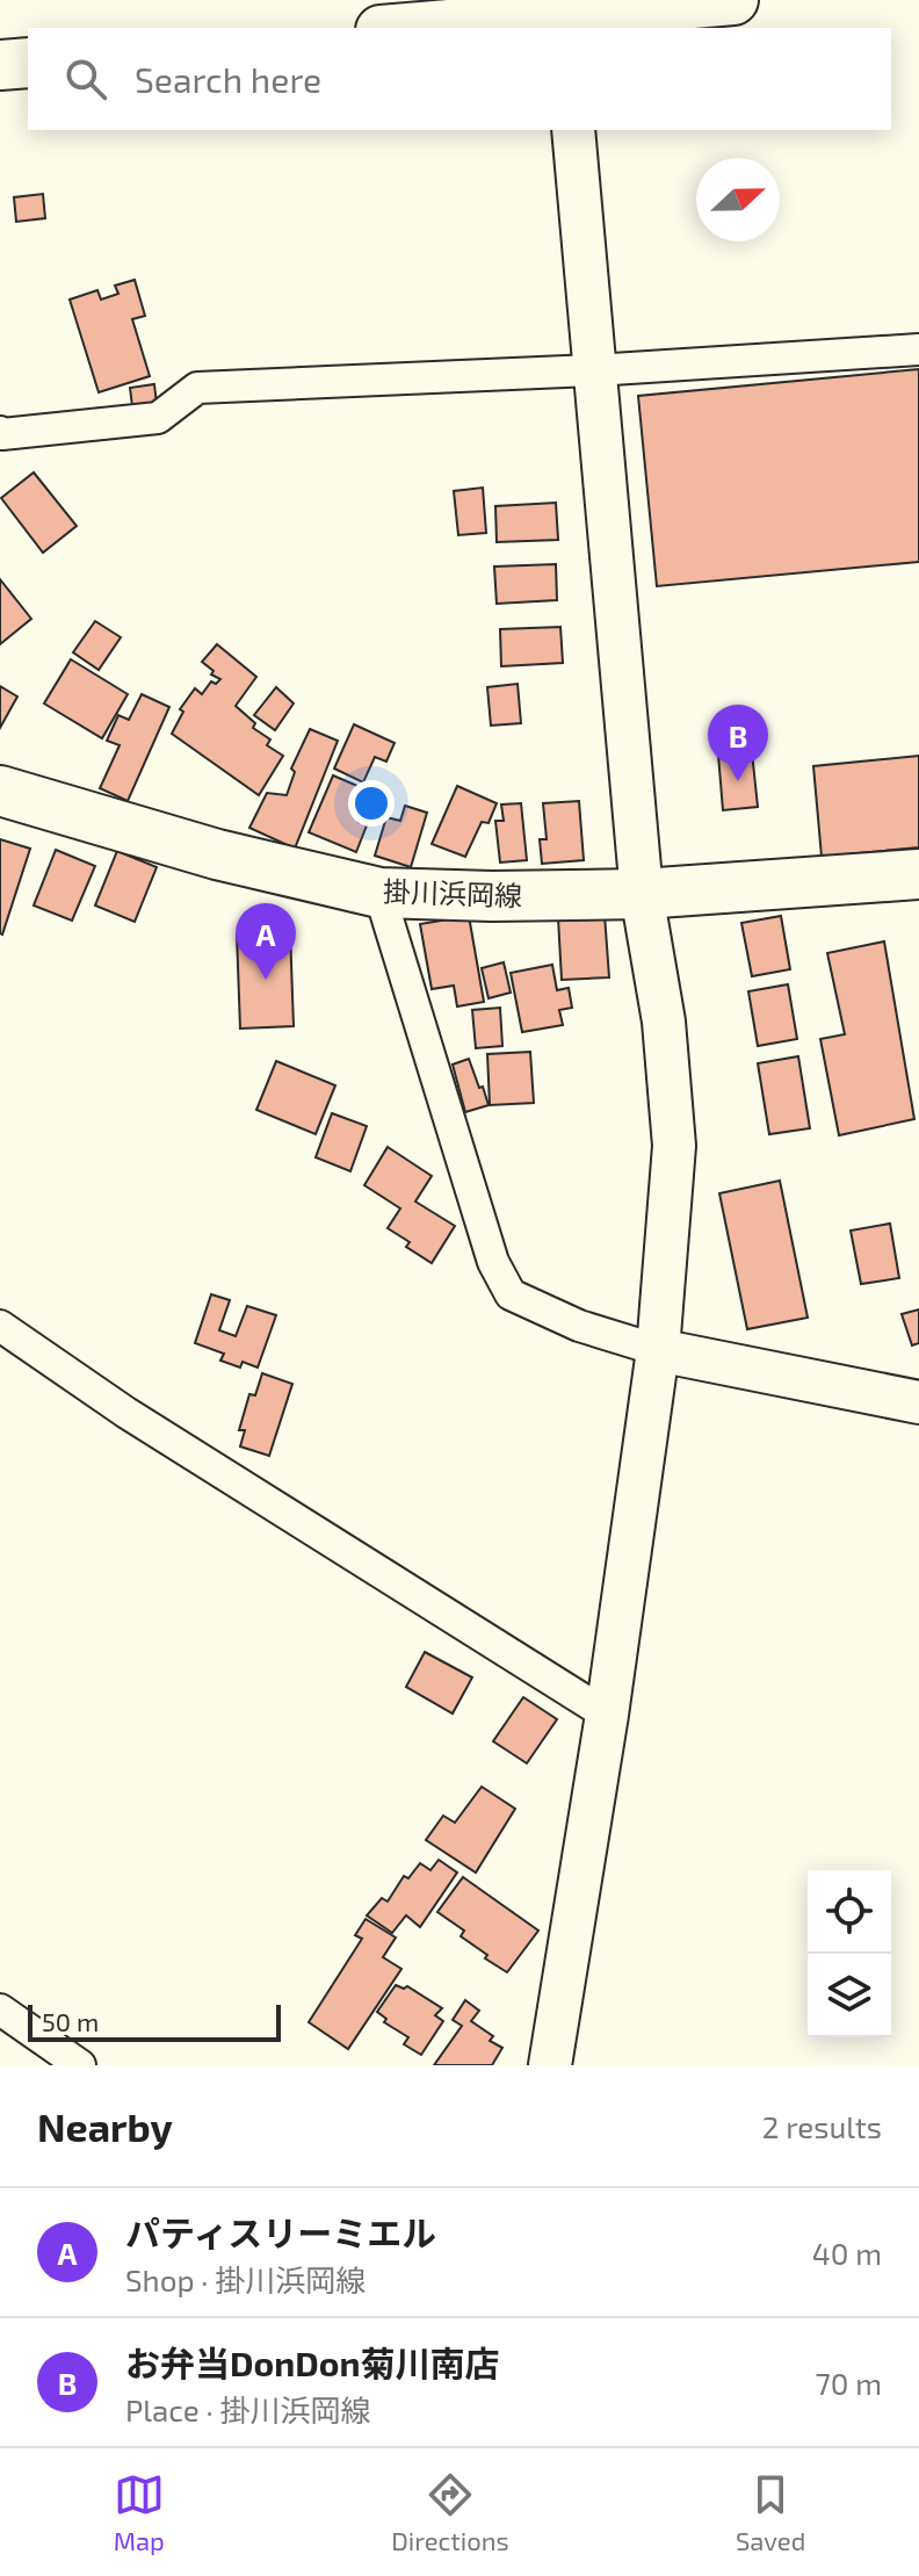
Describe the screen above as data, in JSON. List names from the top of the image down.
{
  "streets": {
    "main road": ["掛川浜岡線"]
  },
  "scale_bar": "50 m",
  "north": "right",
  "page": {
    "search": "Search here",
    "pins": ["B", "A"],
    "scale": "50 m",
    "heading": ["Nearby", "2 results"],
    "list": [
      {
        "mark": "A",
        "name": "パティスリーミエル",
        "note": "Shop · 掛川浜岡線",
        "value": "40 m"
      },
      {
        "mark": "B",
        "name": "お弁当DonDon菊川南店",
        "note": "Place · 掛川浜岡線",
        "value": "70 m"
      }
    ],
    "nav": ["Map", "Directions", "Saved"]
  }
}
